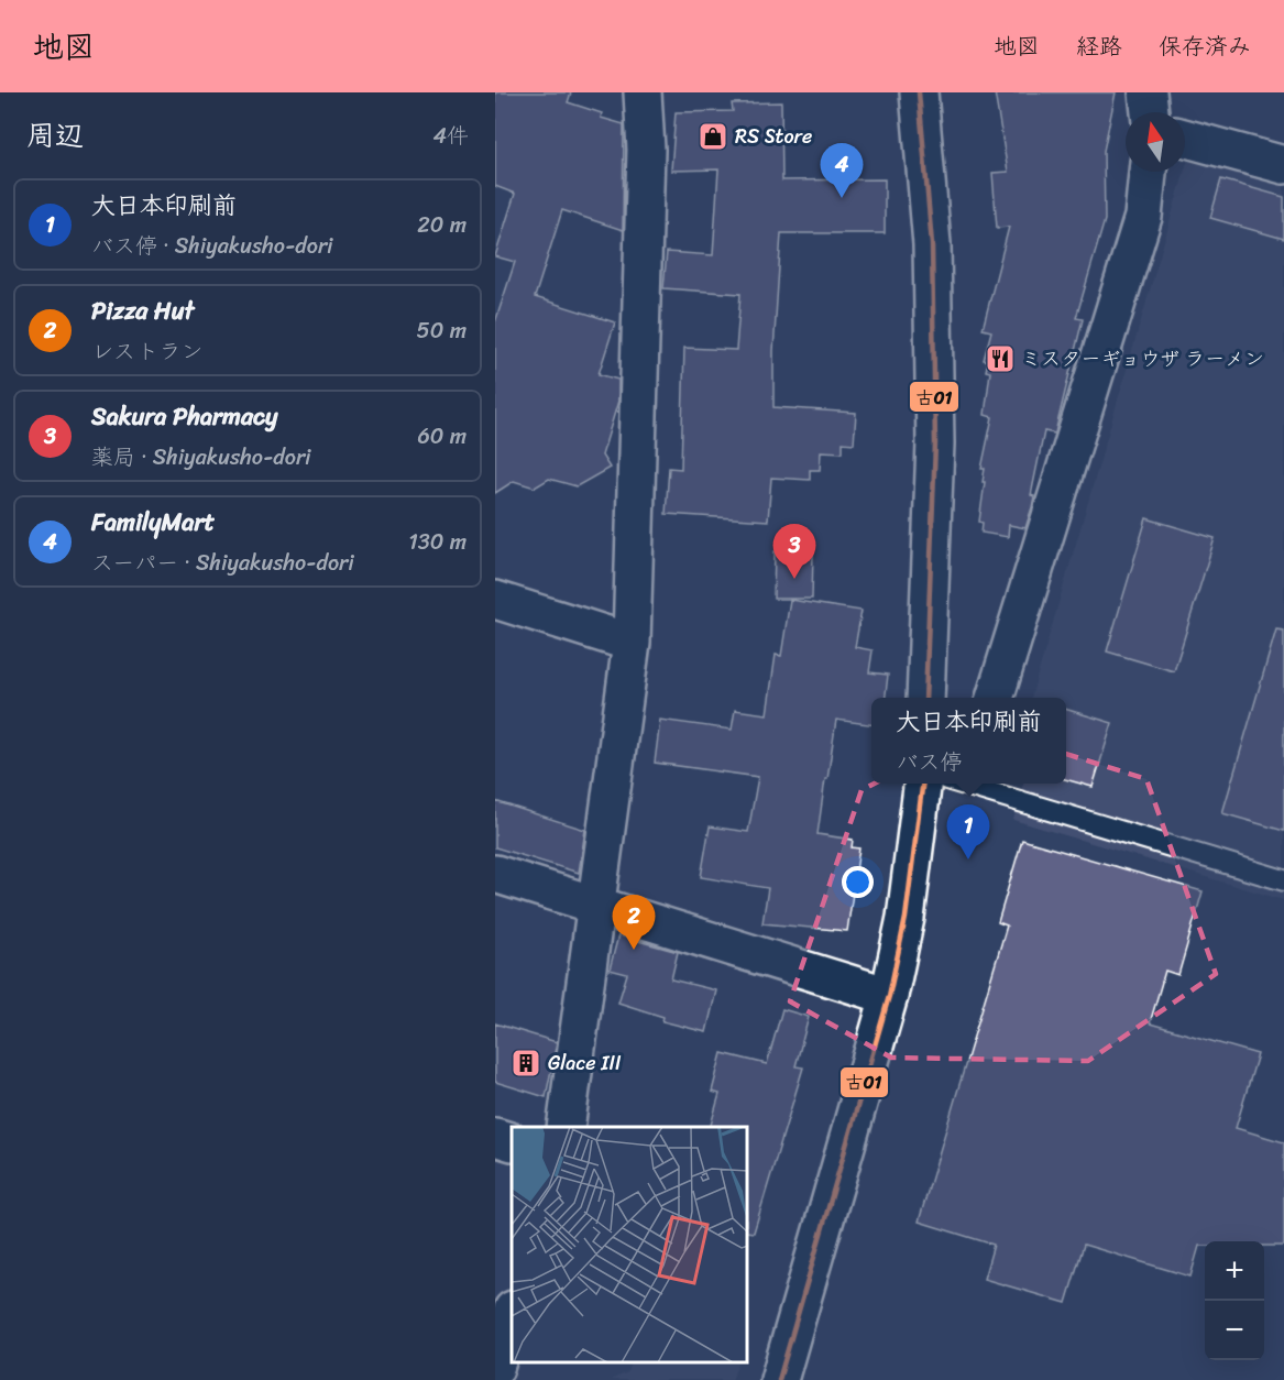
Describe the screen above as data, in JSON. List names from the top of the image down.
{
  "places": {
    "shop": ["RS Store"],
    "restaurant": ["ミスターギョウザ ラーメン"],
    "building": ["Glace III"]
  },
  "lines": ["transit line 古01"],
  "north": "top",
  "page": {
    "header": "地図",
    "nav": ["地図", "経路", "保存済み"],
    "heading": ["周辺", "4件"],
    "pins": [
      "4",
      "3",
      "1",
      "2"
    ],
    "list": [
      {
        "mark": "1",
        "name": "大日本印刷前",
        "note": "バス停 · Shiyakusho-dori",
        "value": "20 m"
      },
      {
        "mark": "2",
        "name": "Pizza Hut",
        "note": "レストラン",
        "value": "50 m"
      },
      {
        "mark": "3",
        "name": "Sakura Pharmacy",
        "note": "薬局 · Shiyakusho-dori",
        "value": "60 m"
      },
      {
        "mark": "4",
        "name": "FamilyMart",
        "note": "スーパー · Shiyakusho-dori",
        "value": "130 m"
      }
    ],
    "popup": ["大日本印刷前", "バス停"],
    "map_buttons": ["+", "−"]
  }
}
